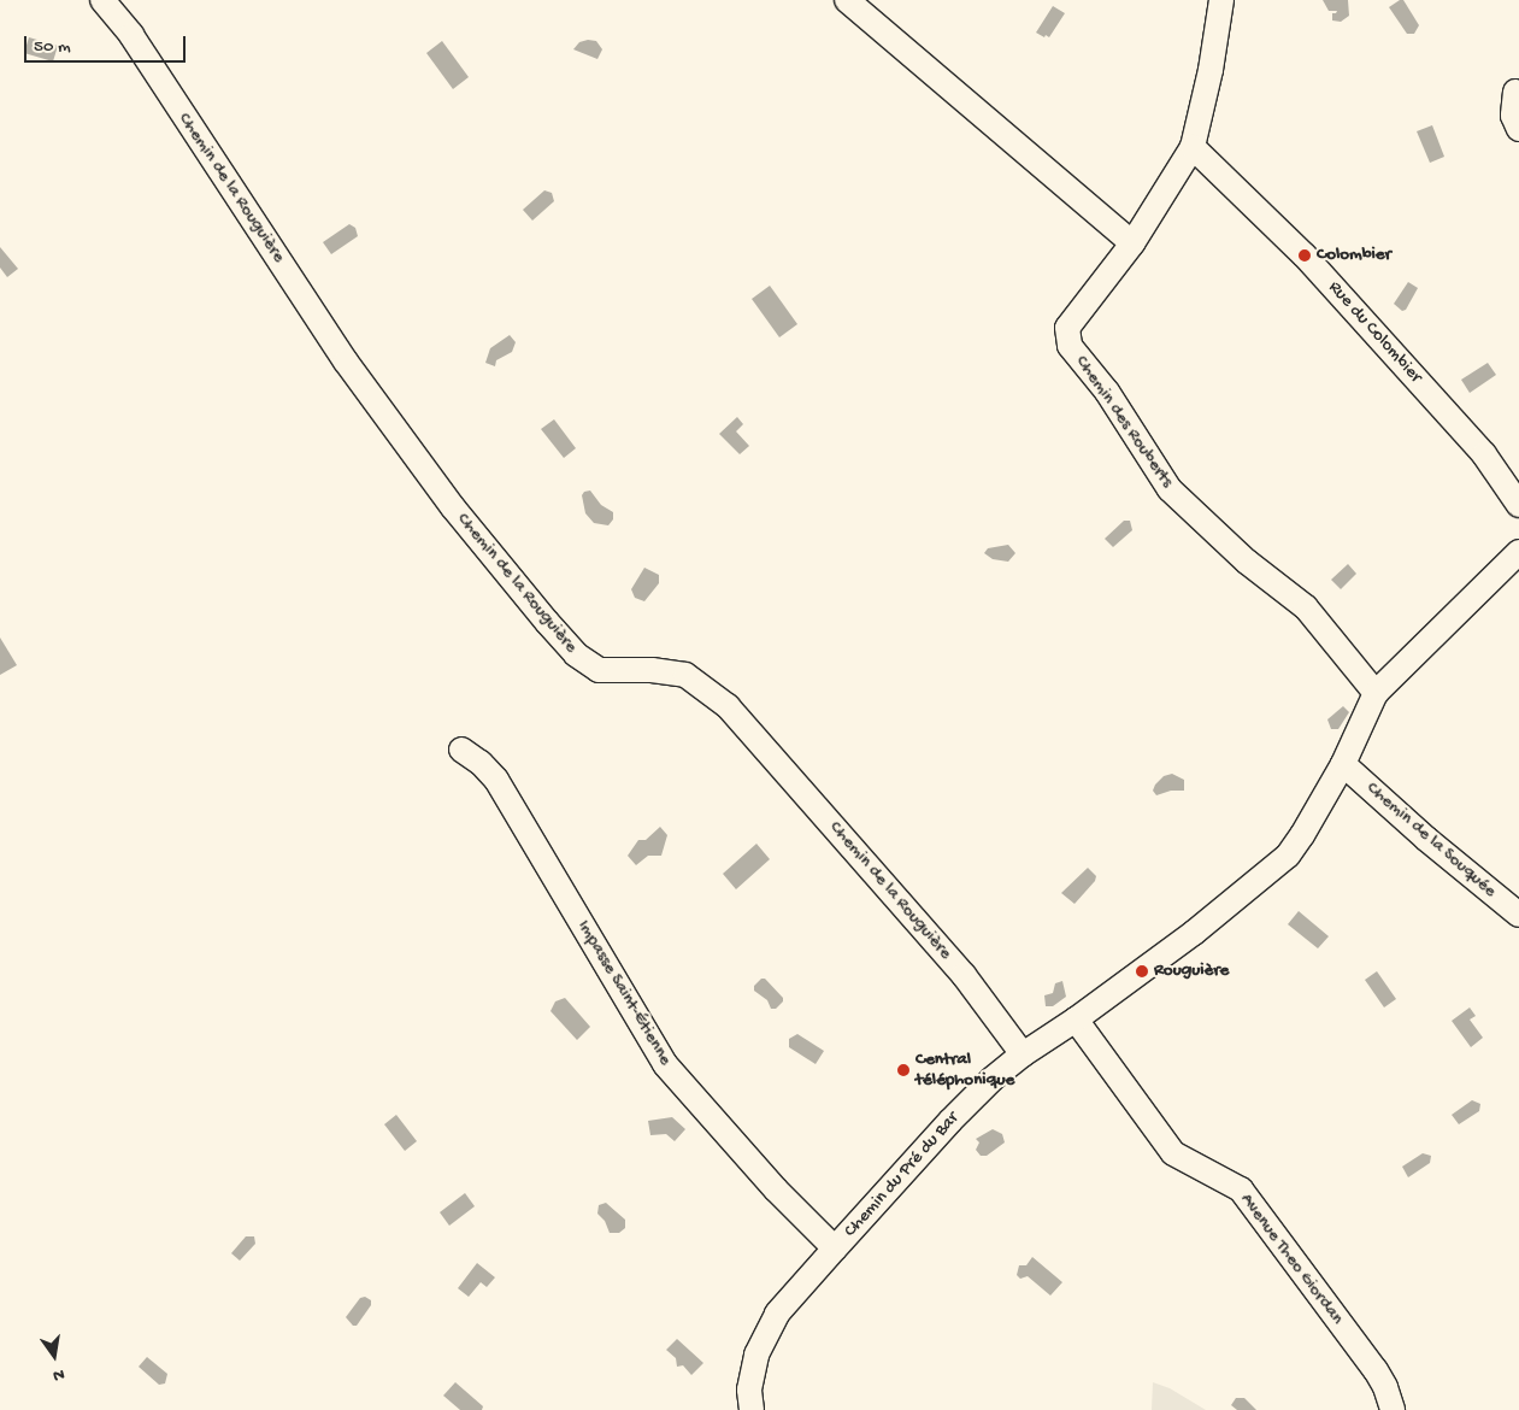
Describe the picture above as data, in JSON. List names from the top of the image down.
{
  "streets": {
    "street": [
      "Chemin de la Rouguière",
      "Rue du Colombier",
      "Chemin des Rouberts",
      "Chemin de la Souquée",
      "Impasse Saint-Étienne",
      "Chemin du Pré du Bar",
      "Avenue Theo Giordan"
    ]
  },
  "crossings": [
    ["Chemin de la Rouguière", "Chemin du Pré du Bar"],
    ["Rue du Colombier", "Chemin des Rouberts"],
    ["Chemin des Rouberts", "Chemin du Pré du Bar"],
    ["Chemin de la Souquée", "Chemin du Pré du Bar"],
    ["Impasse Saint-Étienne", "Chemin du Pré du Bar"],
    ["Chemin du Pré du Bar", "Avenue Theo Giordan"]
  ],
  "places": ["Colombier", "Rouguière", "Central téléphonique"],
  "scale_bar": "50 m",
  "north": "bottom"
}
